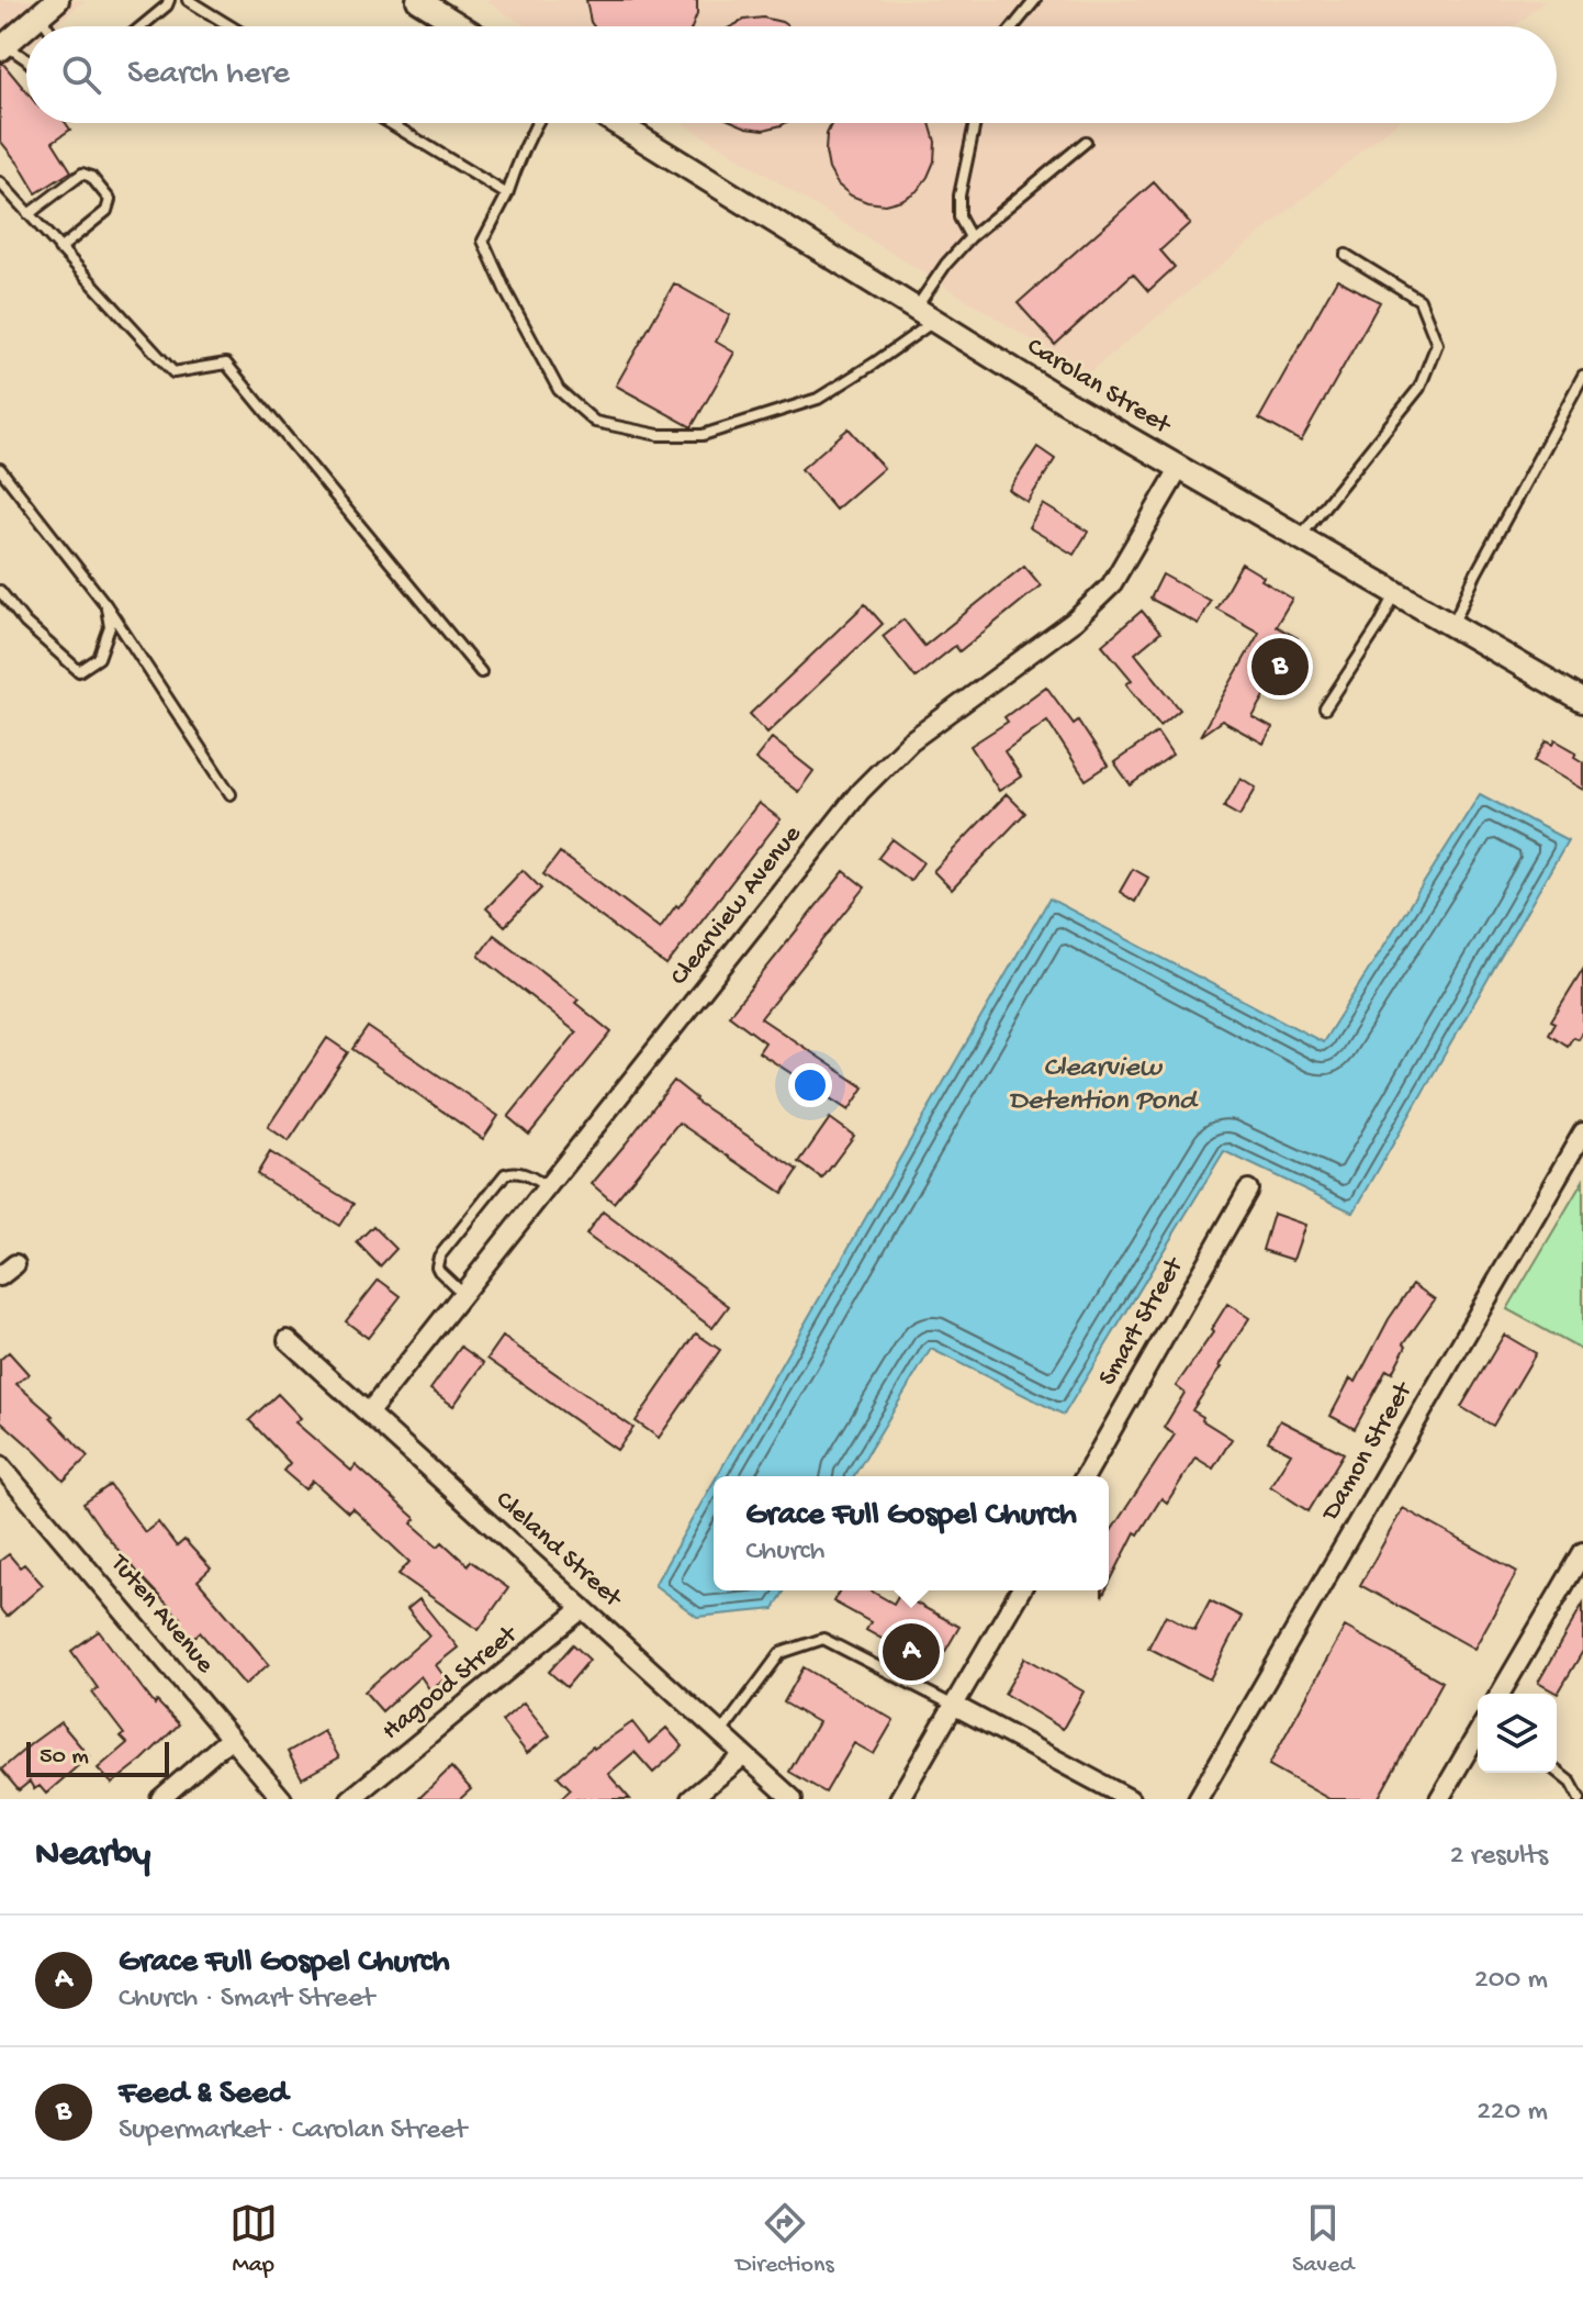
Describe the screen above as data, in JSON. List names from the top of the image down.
{
  "streets": {
    "street": [
      "Carolan Street",
      "Clearview Avenue",
      "Smart Street",
      "Damon Street",
      "Cleland Street",
      "Tuten Avenue",
      "Hagood Street"
    ]
  },
  "crossings": [
    ["Carolan Street", "Clearview Avenue"],
    ["Clearview Avenue", "Cleland Street"],
    ["Cleland Street", "Hagood Street"]
  ],
  "water": ["Clearview Detention Pond"],
  "scale_bar": "50 m",
  "page": {
    "search": "Search here",
    "pins": ["B", "A"],
    "popup": ["Grace Full Gospel Church", "Church"],
    "scale": "50 m",
    "heading": ["Nearby", "2 results"],
    "list": [
      {
        "mark": "A",
        "name": "Grace Full Gospel Church",
        "note": "Church · Smart Street",
        "value": "200 m"
      },
      {
        "mark": "B",
        "name": "Feed & Seed",
        "note": "Supermarket · Carolan Street",
        "value": "220 m"
      }
    ],
    "nav": ["Map", "Directions", "Saved"]
  }
}
